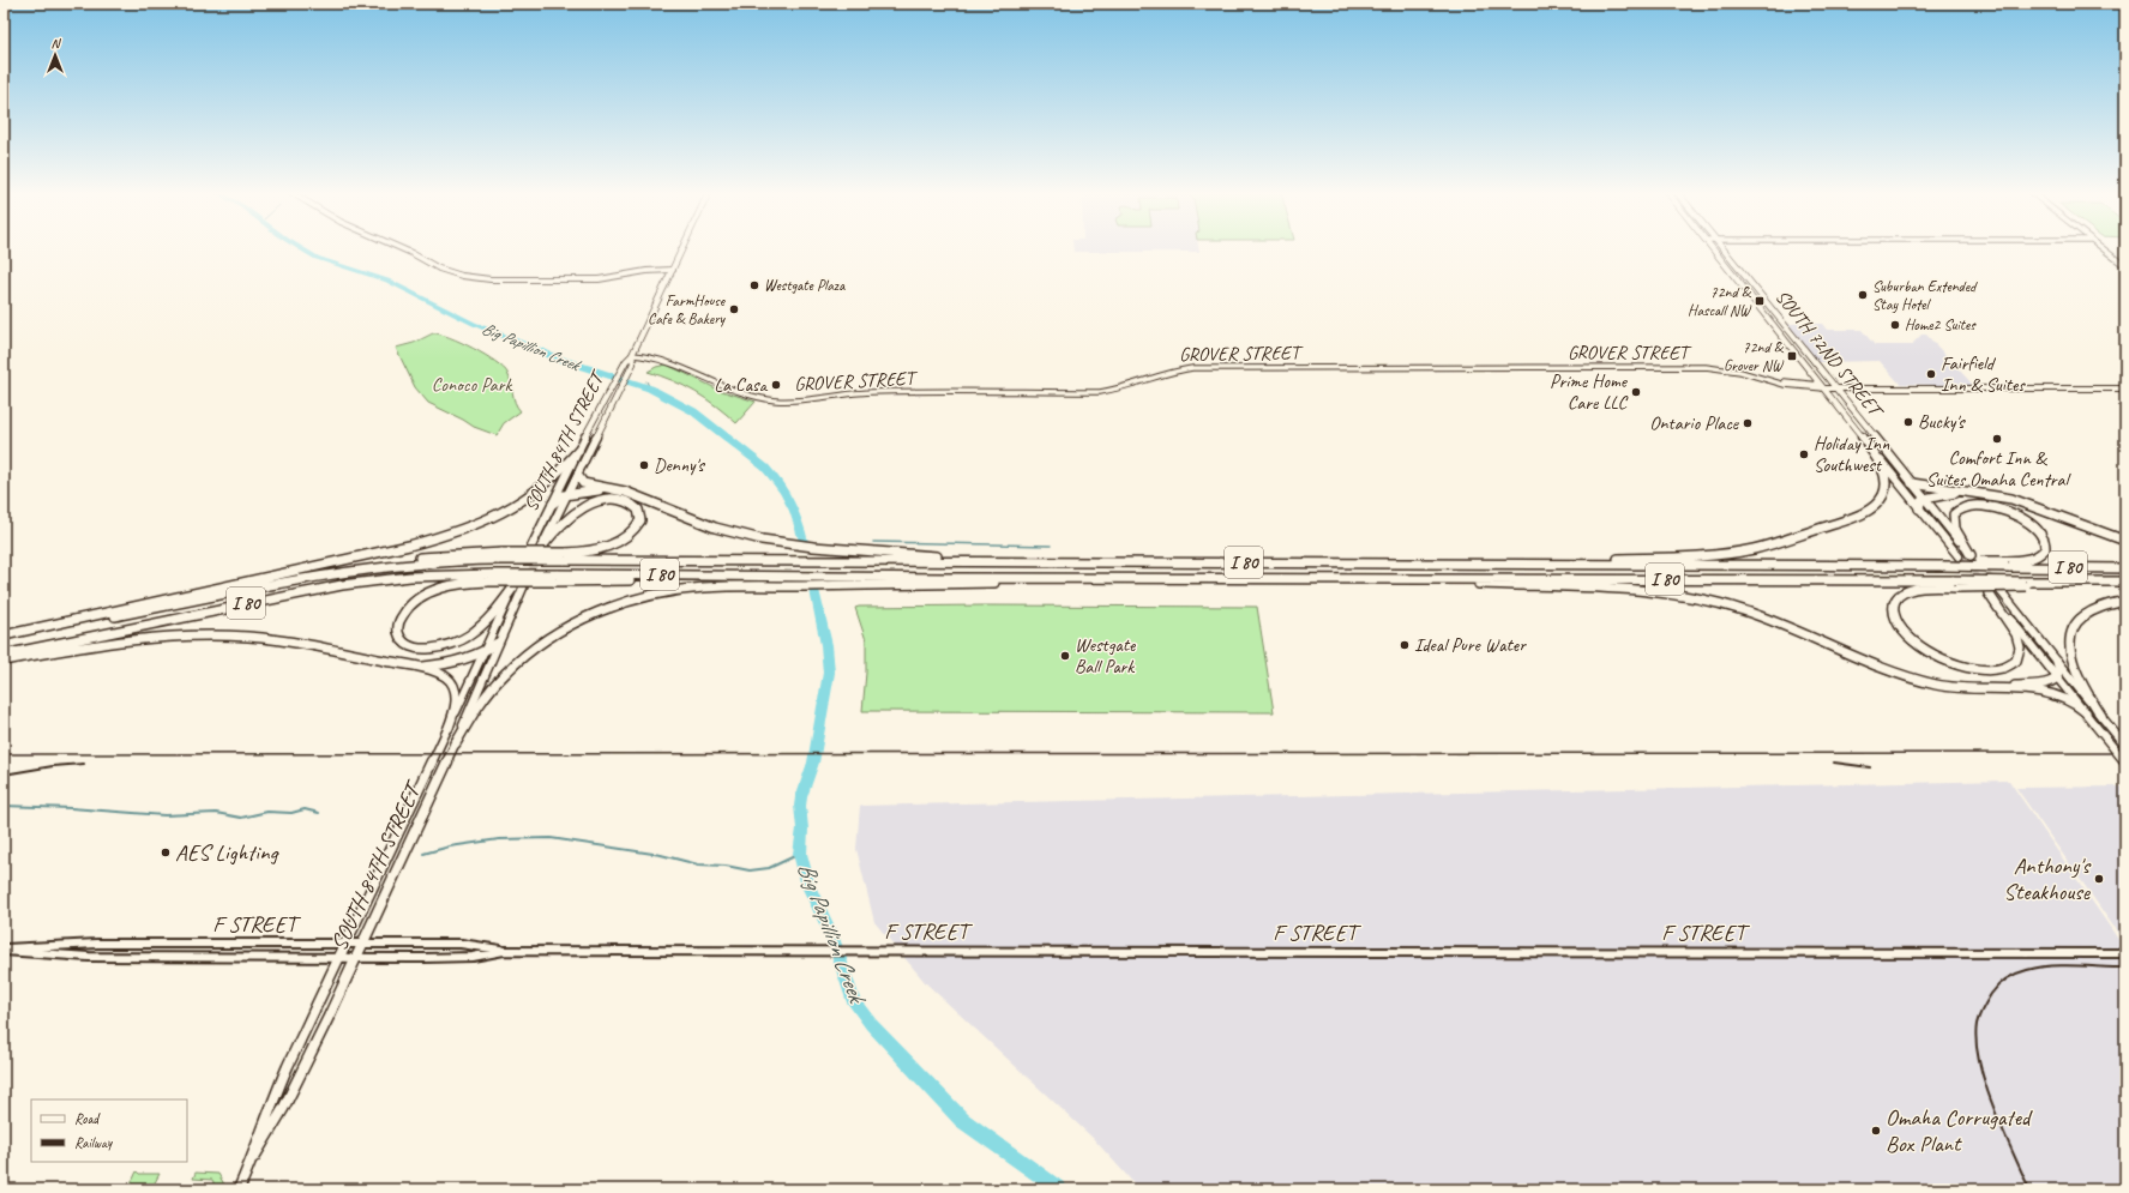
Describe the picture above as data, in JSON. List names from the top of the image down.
{
  "streets": {
    "highway": ["I 80"],
    "main road": ["GROVER STREET", "SOUTH 72ND STREET", "SOUTH 84TH STREET"],
    "street": ["F STREET"]
  },
  "crossings": [
    ["GROVER STREET", "SOUTH 72ND STREET"],
    ["SOUTH 84TH STREET", "F STREET"]
  ],
  "water": ["Big Papillion Creek"],
  "parks": ["Conoco Park"],
  "places": {
    "other": [
      "Westgate Plaza",
      "Suburban Extended Stay Hotel",
      "FarmHouse Cafe & Bakery",
      "Home2 Suites",
      "Fairfield Inn & Suites",
      "La Casa",
      "Prime Home Care LLC",
      "Bucky's",
      "Ontario Place",
      "Comfort Inn & Suites Omaha Central",
      "Holiday Inn Southwest",
      "Denny's",
      "Ideal Pure Water",
      "Westgate Ball Park",
      "AES Lighting",
      "Anthony's Steakhouse",
      "Omaha Corrugated Box Plant"
    ],
    "transit": ["72nd & Hascall NW", "72nd & Grover NW"]
  },
  "legend": ["Road", "Railway"],
  "north": "top"
}
